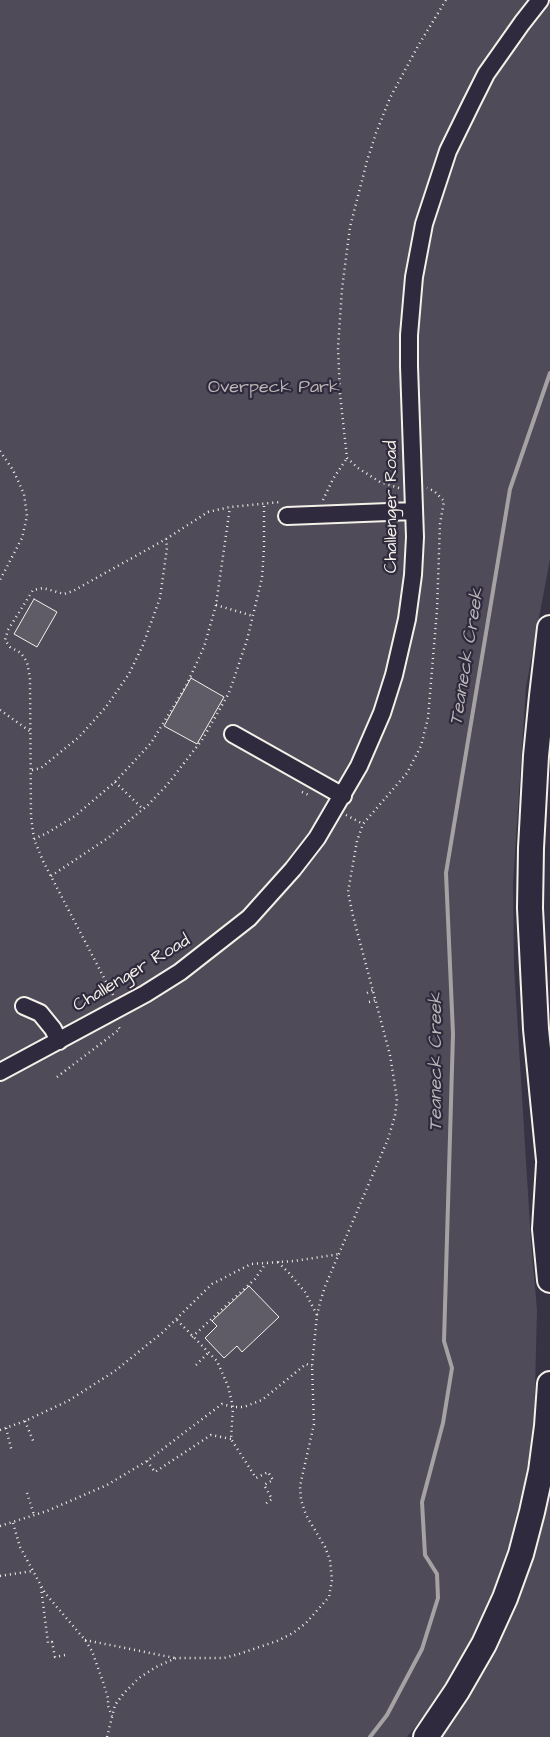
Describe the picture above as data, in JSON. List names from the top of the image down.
{
  "streets": {
    "street": ["Challenger Road"]
  },
  "water": ["Teaneck Creek"],
  "parks": ["Overpeck Park"]
}
